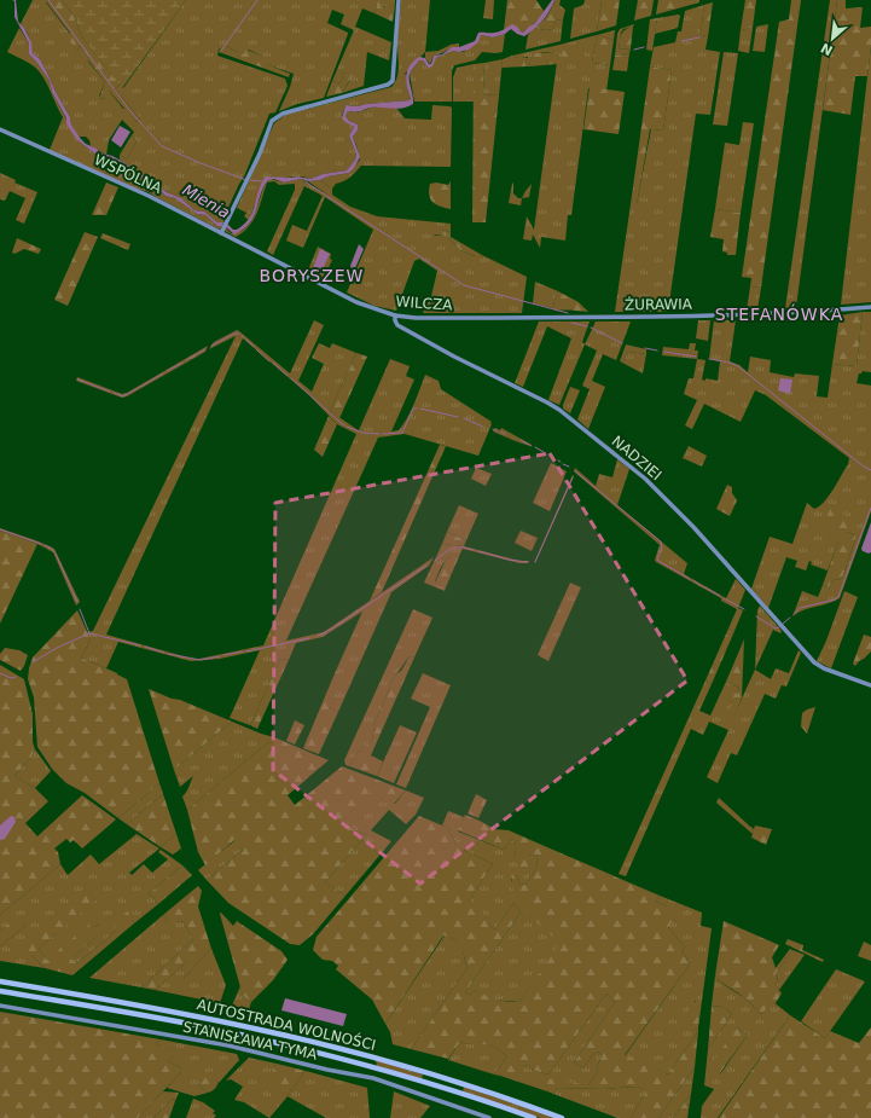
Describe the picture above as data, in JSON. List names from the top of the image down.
{
  "streets": {
    "highway": ["AUTOSTRADA WOLNOŚCI"],
    "street": [
      "WSPÓLNA",
      "WILCZA",
      "ŻURAWIA",
      "NADZIEI",
      "STANISŁAWA TYMA"
    ]
  },
  "crossings": [
    ["WSPÓLNA", "WILCZA"],
    ["WILCZA", "ŻURAWIA"],
    ["WILCZA", "NADZIEI"]
  ],
  "districts": ["BORYSZEW", "STEFANÓWKA"],
  "water": ["Mienia"],
  "north": "bottom left"
}
